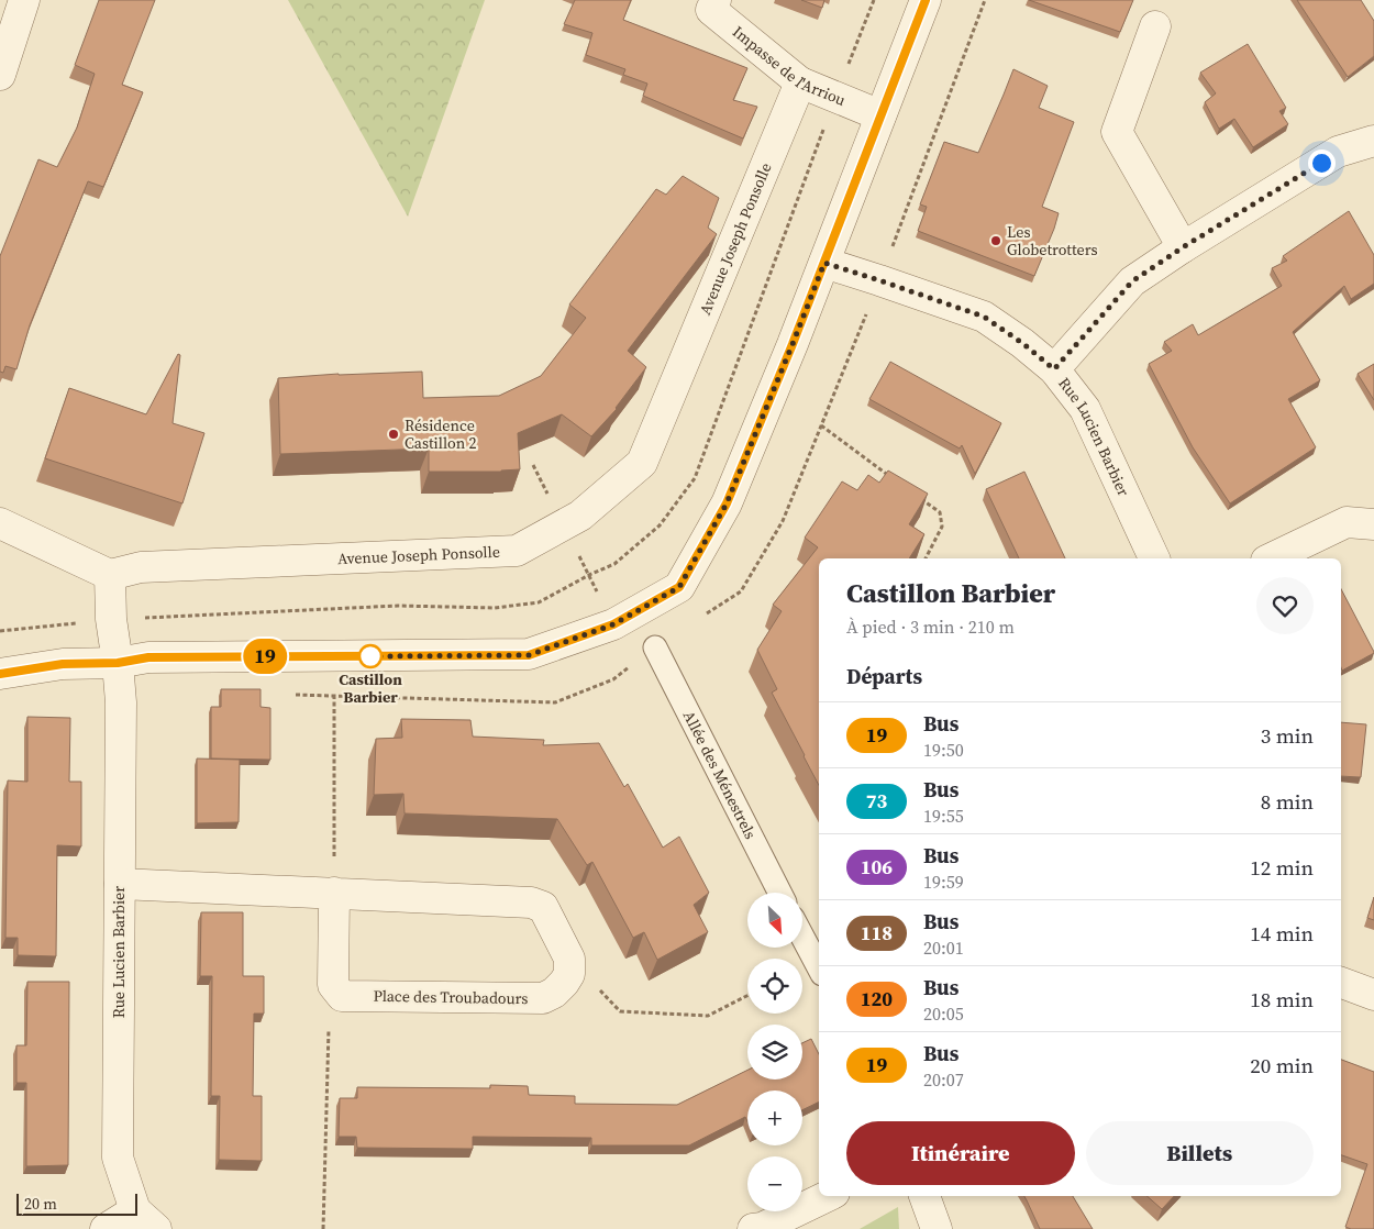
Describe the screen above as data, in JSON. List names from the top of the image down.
{
  "streets": {
    "street": [
      "Impasse de l'Arriou",
      "Avenue Joseph Ponsolle",
      "Rue Lucien Barbier",
      "Allée des Ménestrels",
      "Place des Troubadours"
    ]
  },
  "crossings": [
    ["Impasse de l'Arriou", "Avenue Joseph Ponsolle"]
  ],
  "places": ["Les Globetrotters", "Résidence Castillon 2", "Castillon Barbier"],
  "lines": ["bus line 19"],
  "scale_bar": "20 m",
  "north": "bottom right",
  "page": {
    "on_map": "19",
    "heading": [
      ["Castillon Barbier", "À pied · 3 min · 210 m"],
      "Départs"
    ],
    "list": [
      {
        "mark": "19",
        "name": "Bus",
        "note": "19:50",
        "value": "3 min"
      },
      {
        "mark": "73",
        "name": "Bus",
        "note": "19:55",
        "value": "8 min"
      },
      {
        "mark": "106",
        "name": "Bus",
        "note": "19:59",
        "value": "12 min"
      },
      {
        "mark": "118",
        "name": "Bus",
        "note": "20:01",
        "value": "14 min"
      },
      {
        "mark": "120",
        "name": "Bus",
        "note": "20:05",
        "value": "18 min"
      },
      {
        "mark": "19",
        "name": "Bus",
        "note": "20:07",
        "value": "20 min"
      }
    ],
    "map_buttons": ["+", "−"],
    "buttons": ["Itinéraire", "Billets"],
    "scale": "20 m"
  }
}
